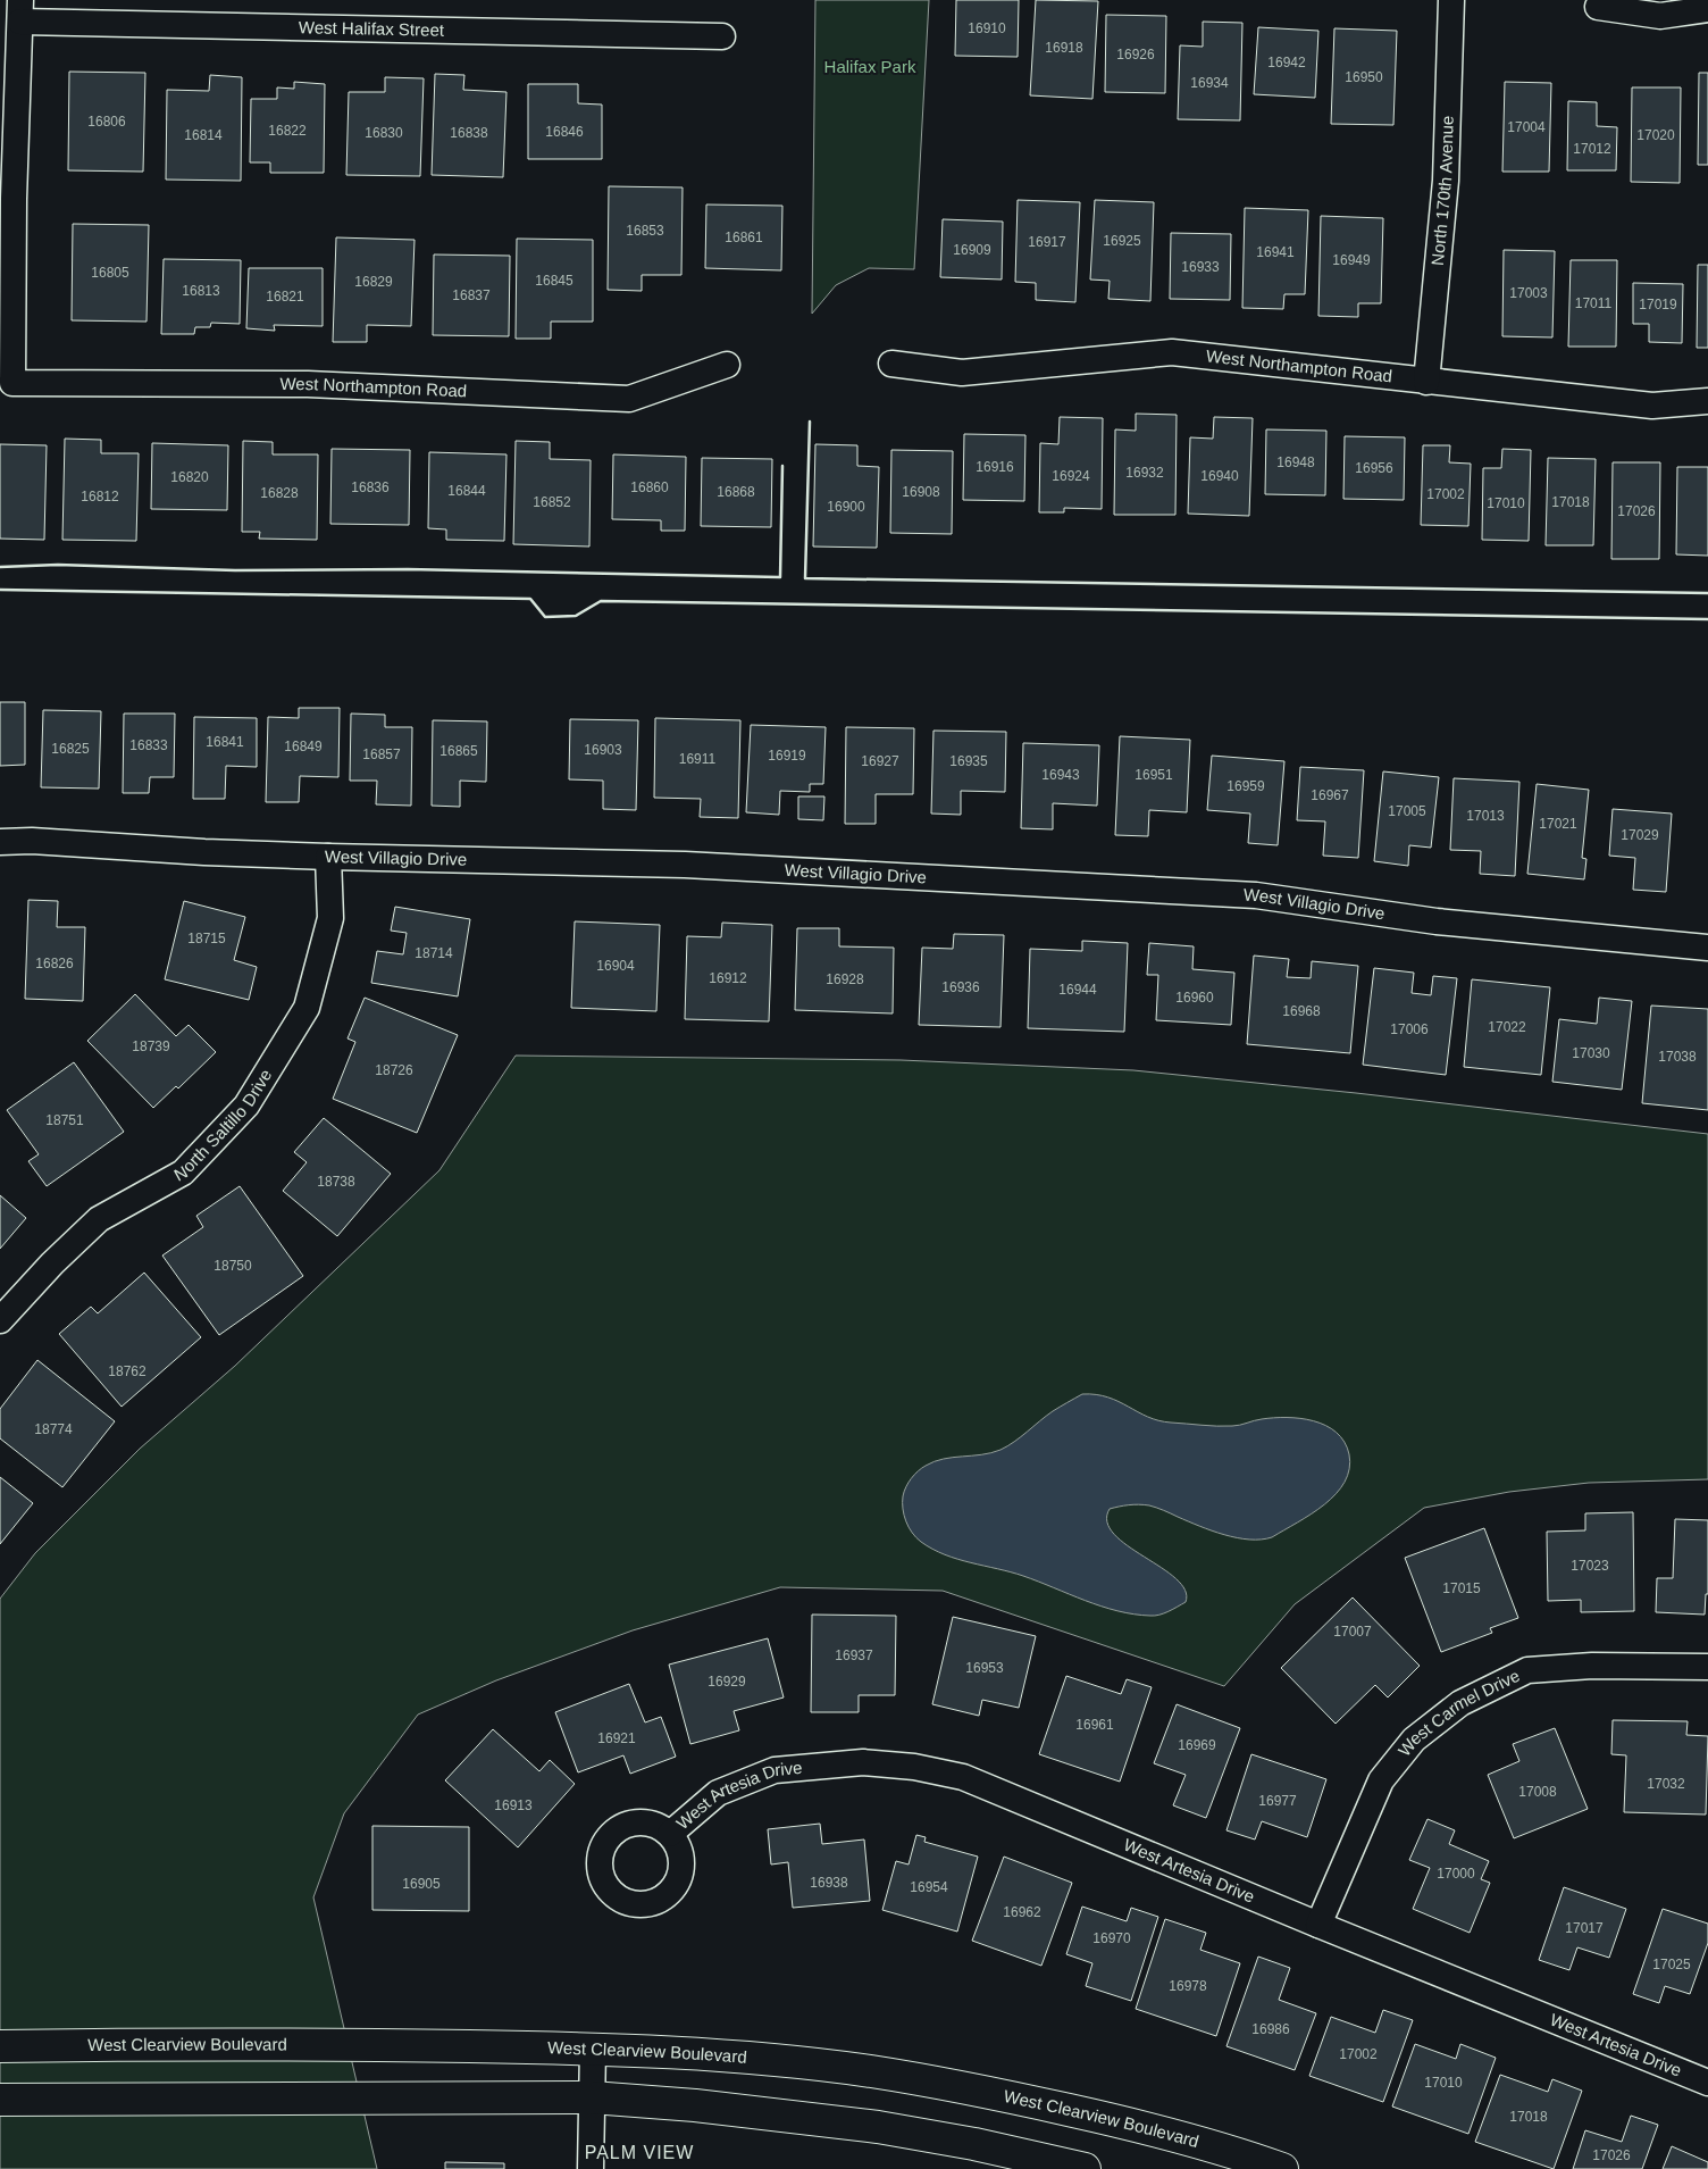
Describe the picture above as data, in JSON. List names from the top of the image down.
{
  "streets": {
    "street": [
      "West Halifax Street",
      "North 170th Avenue",
      "West Northampton Road",
      "West Villagio Drive",
      "North Saltillo Drive",
      "West Carmel Drive",
      "West Artesia Drive",
      "West Clearview Boulevard"
    ]
  },
  "crossings": [
    ["North 170th Avenue", "West Northampton Road"],
    ["West Villagio Drive", "North Saltillo Drive"],
    ["West Carmel Drive", "West Artesia Drive"]
  ],
  "districts": ["PALM VIEW"],
  "parks": ["Halifax Park"],
  "house_numbers": [
    "16910",
    "16918",
    "16926",
    "16942",
    "16950",
    "16934",
    "16806",
    "17004",
    "16822",
    "16846",
    "16830",
    "16838",
    "16814",
    "17020",
    "17012",
    "16853",
    "16861",
    "16925",
    "16917",
    "16909",
    "16941",
    "16949",
    "16933",
    "16805",
    "16845",
    "16829",
    "16813",
    "17003",
    "16837",
    "16821",
    "17011",
    "17019",
    "16948",
    "16916",
    "16956",
    "16932",
    "16924",
    "16940",
    "16820",
    "16836",
    "16860",
    "16844",
    "16868",
    "16908",
    "16828",
    "17002",
    "16812",
    "16852",
    "17018",
    "17010",
    "16900",
    "17026",
    "16841",
    "16833",
    "16849",
    "16825",
    "16903",
    "16865",
    "16857",
    "16919",
    "16911",
    "16927",
    "16935",
    "16943",
    "16951",
    "16959",
    "16967",
    "17005",
    "17013",
    "17021",
    "17029",
    "18715",
    "18714",
    "16826",
    "16904",
    "16912",
    "16928",
    "16936",
    "16944",
    "16960",
    "16968",
    "17022",
    "17006",
    "18739",
    "17030",
    "17038",
    "18726",
    "18751",
    "18738",
    "18750",
    "18762",
    "18774",
    "17023",
    "17015",
    "17007",
    "16937",
    "16953",
    "16929",
    "16961",
    "16921",
    "16969",
    "17032",
    "17008",
    "16977",
    "16913",
    "17000",
    "16938",
    "16905",
    "16954",
    "16962",
    "17017",
    "16970",
    "17025",
    "16978",
    "16986",
    "17002",
    "17010",
    "17018",
    "17026"
  ]
}
